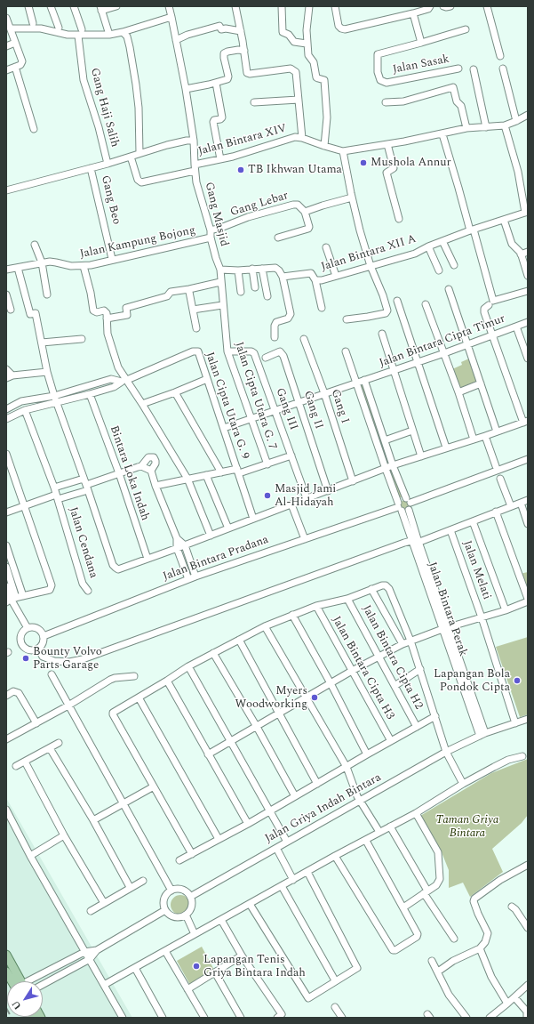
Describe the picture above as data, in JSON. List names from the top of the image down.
{
  "streets": {
    "street": [
      "Jalan Sasak",
      "Gang Haji Salih",
      "Jalan Bintara XIV",
      "Gang Beo",
      "Gang Lebar",
      "Gang Masjid",
      "Jalan Kampung Bojong",
      "Jalan Bintara XII A",
      "Jalan Bintara Cipta Timur",
      "Jalan Cipta Utara G. 7",
      "Jalan Cipta Utara G. 9",
      "Gang I",
      "Gang III",
      "Gang II",
      "Bintara Loka Indah",
      "Jalan Cendana",
      "Jalan Bintara Pradana",
      "Jalan Melati",
      "Jalan Bintara Perak",
      "Jalan Bintara Cipta H2",
      "Jalan Bintara Cipta H3",
      "Jalan Griya Indah Bintara"
    ]
  },
  "crossings": [
    ["Gang Haji Salih", "Jalan Bintara XIV"],
    ["Jalan Bintara XIV", "Gang Beo"],
    ["Jalan Bintara XIV", "Gang Masjid"],
    ["Gang Beo", "Jalan Kampung Bojong"],
    ["Gang Lebar", "Gang Masjid"],
    ["Gang Masjid", "Jalan Kampung Bojong"],
    ["Gang Masjid", "Jalan Cipta Utara G. 7"],
    ["Jalan Bintara Cipta Timur", "Jalan Cipta Utara G. 7"],
    ["Jalan Bintara Cipta Timur", "Jalan Cipta Utara G. 9"],
    ["Jalan Bintara Cipta Timur", "Gang I"],
    ["Jalan Bintara Cipta Timur", "Gang III"],
    ["Jalan Bintara Cipta Timur", "Gang II"],
    ["Jalan Bintara Cipta Timur", "Jalan Bintara Perak"],
    ["Jalan Cipta Utara G. 7", "Gang III"],
    ["Jalan Cipta Utara G. 7", "Bintara Loka Indah"],
    ["Jalan Cipta Utara G. 9", "Bintara Loka Indah"],
    ["Gang III", "Bintara Loka Indah"],
    ["Jalan Bintara Pradana", "Jalan Bintara Perak"],
    ["Jalan Melati", "Jalan Griya Indah Bintara"],
    ["Jalan Bintara Perak", "Jalan Griya Indah Bintara"]
  ],
  "parks": ["Taman Griya Bintara"],
  "places": [
    "Mushola Annur",
    "TB Ikhwan Utama",
    "Masjid Jami Al-Hidayah",
    "Bounty Volvo Parts Garage",
    "Lapangan Bola Pondok Cipta",
    "Myers Woodworking",
    "Lapangan Tenis Griya Bintara Indah"
  ],
  "north": "bottom left"
}
